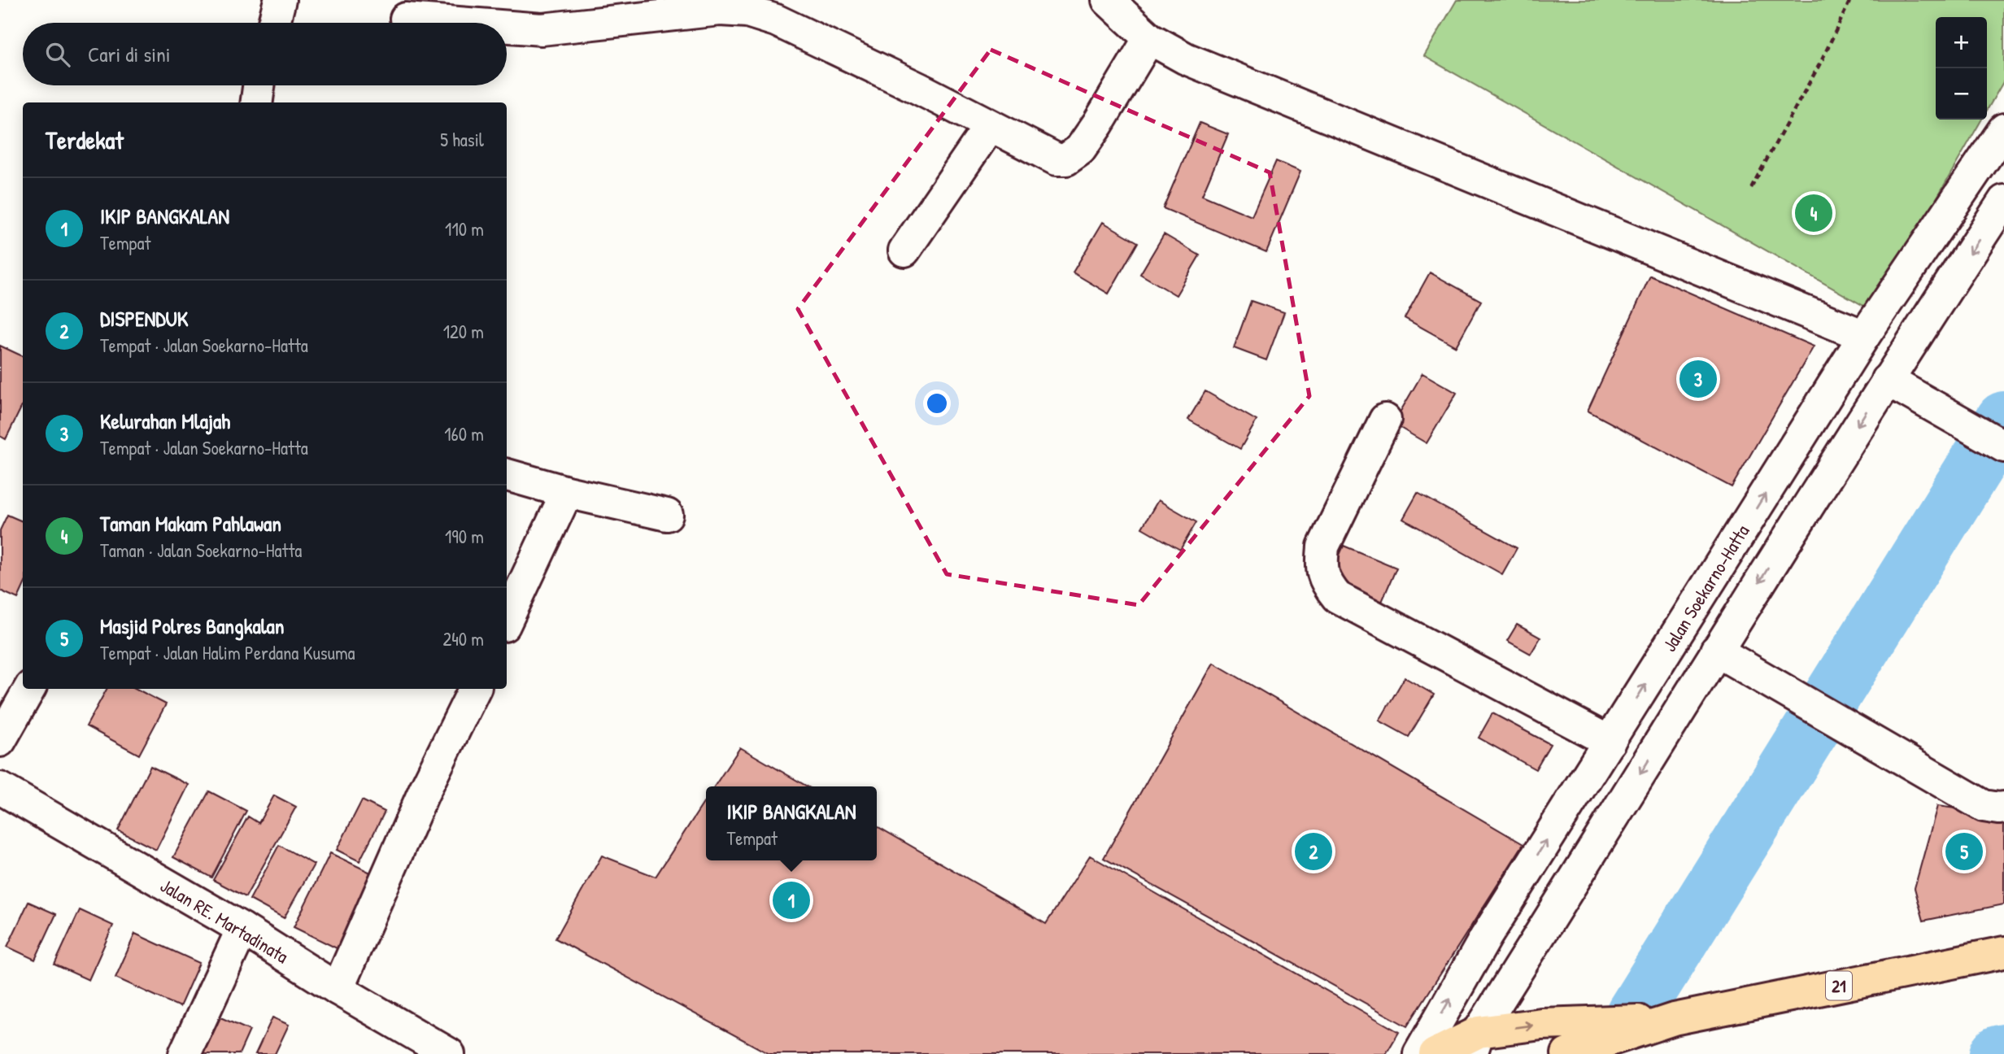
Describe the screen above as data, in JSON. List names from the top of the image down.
{
  "streets": {
    "highway": ["21"],
    "street": ["Jalan Soekarno-Hatta", "Jalan RE. Martadinata"]
  },
  "page": {
    "map_buttons": ["+", "−"],
    "search": "Cari di sini",
    "heading": ["Terdekat", "5 hasil"],
    "list": [
      {
        "mark": "1",
        "name": "IKIP BANGKALAN",
        "note": "Tempat",
        "value": "110 m"
      },
      {
        "mark": "2",
        "name": "DISPENDUK",
        "note": "Tempat · Jalan Soekarno-Hatta",
        "value": "120 m"
      },
      {
        "mark": "3",
        "name": "Kelurahan Mlajah",
        "note": "Tempat · Jalan Soekarno-Hatta",
        "value": "160 m"
      },
      {
        "mark": "4",
        "name": "Taman Makam Pahlawan",
        "note": "Taman · Jalan Soekarno-Hatta",
        "value": "190 m"
      },
      {
        "mark": "5",
        "name": "Masjid Polres Bangkalan",
        "note": "Tempat · Jalan Halim Perdana Kusuma",
        "value": "240 m"
      }
    ],
    "pins": [
      "4",
      "3",
      "2",
      "5",
      "1"
    ],
    "popup": ["IKIP BANGKALAN", "Tempat"]
  }
}
